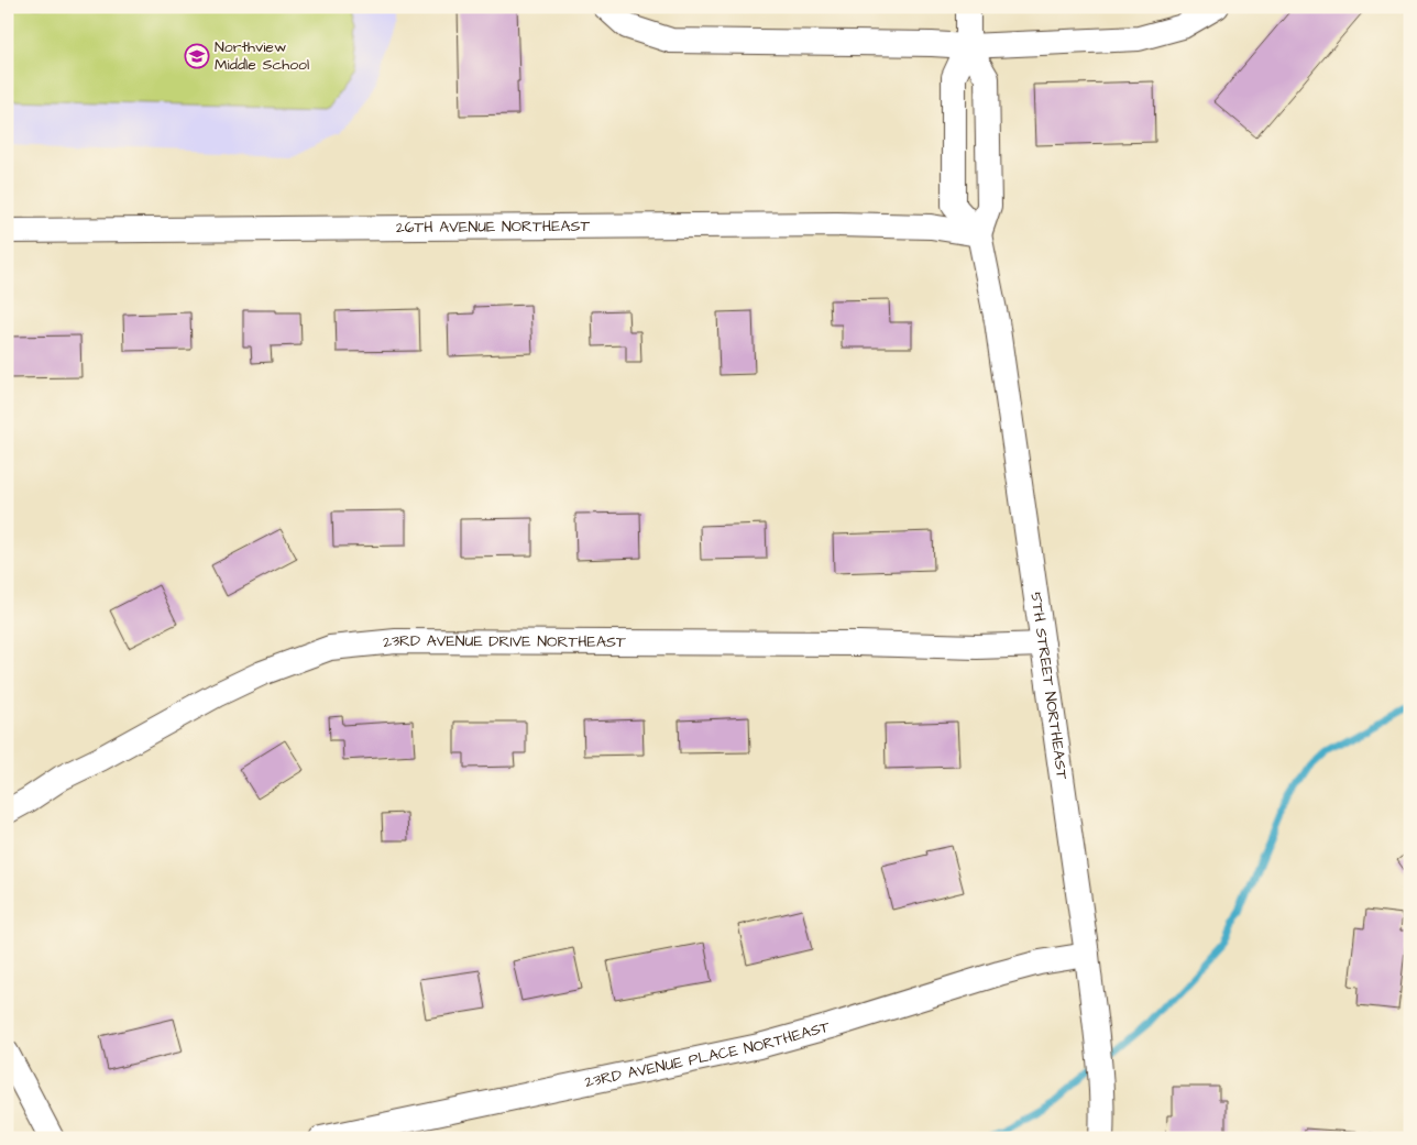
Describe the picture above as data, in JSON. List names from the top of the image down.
{
  "streets": {
    "street": [
      "26TH AVENUE NORTHEAST",
      "23RD AVENUE DRIVE NORTHEAST",
      "5TH STREET NORTHEAST",
      "23RD AVENUE PLACE NORTHEAST"
    ]
  },
  "crossings": [
    ["26TH AVENUE NORTHEAST", "5TH STREET NORTHEAST"],
    ["23RD AVENUE DRIVE NORTHEAST", "5TH STREET NORTHEAST"],
    ["5TH STREET NORTHEAST", "23RD AVENUE PLACE NORTHEAST"]
  ],
  "places": {
    "school or university": ["Northview Middle School"]
  }
}
